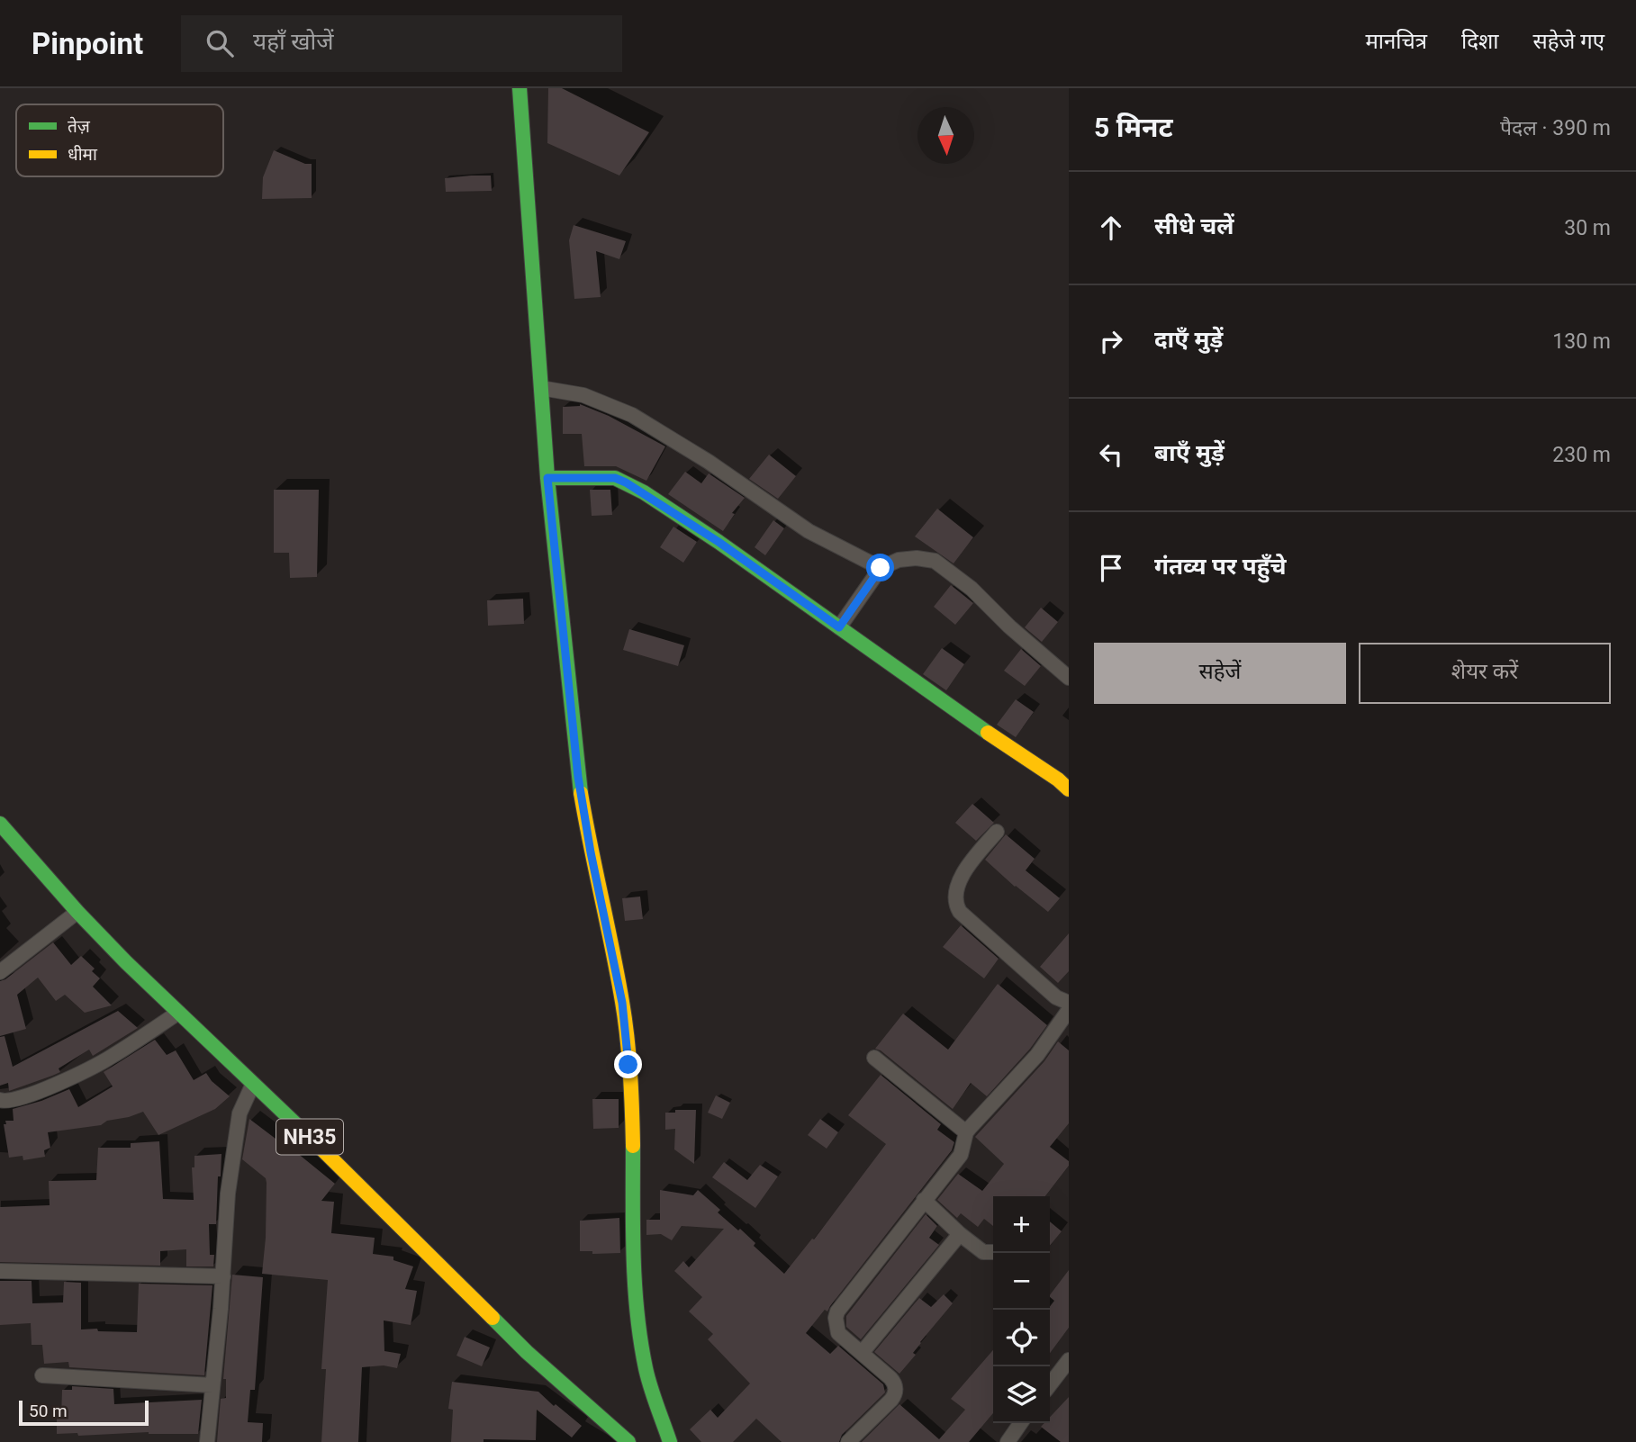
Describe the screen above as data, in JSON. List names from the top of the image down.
{
  "streets": {
    "main road": ["NH35"]
  },
  "legend": ["तेज़", "धीमा"],
  "scale_bar": "50 m",
  "north": "bottom",
  "page": {
    "header": "Pinpoint",
    "search": "यहाँ खोजें",
    "nav": ["मानचित्र", "दिशा", "सहेजे गए"],
    "heading": ["5 मिनट", "पैदल · 390 m"],
    "list": [
      ["सीधे चलें", "30 m"],
      ["दाएँ मुड़ें", "130 m"],
      ["बाएँ मुड़ें", "230 m"],
      "गंतव्य पर पहुँचे"
    ],
    "buttons": ["सहेजें", "शेयर करें"],
    "map_buttons": ["+", "−"],
    "scale": "50 m"
  }
}
